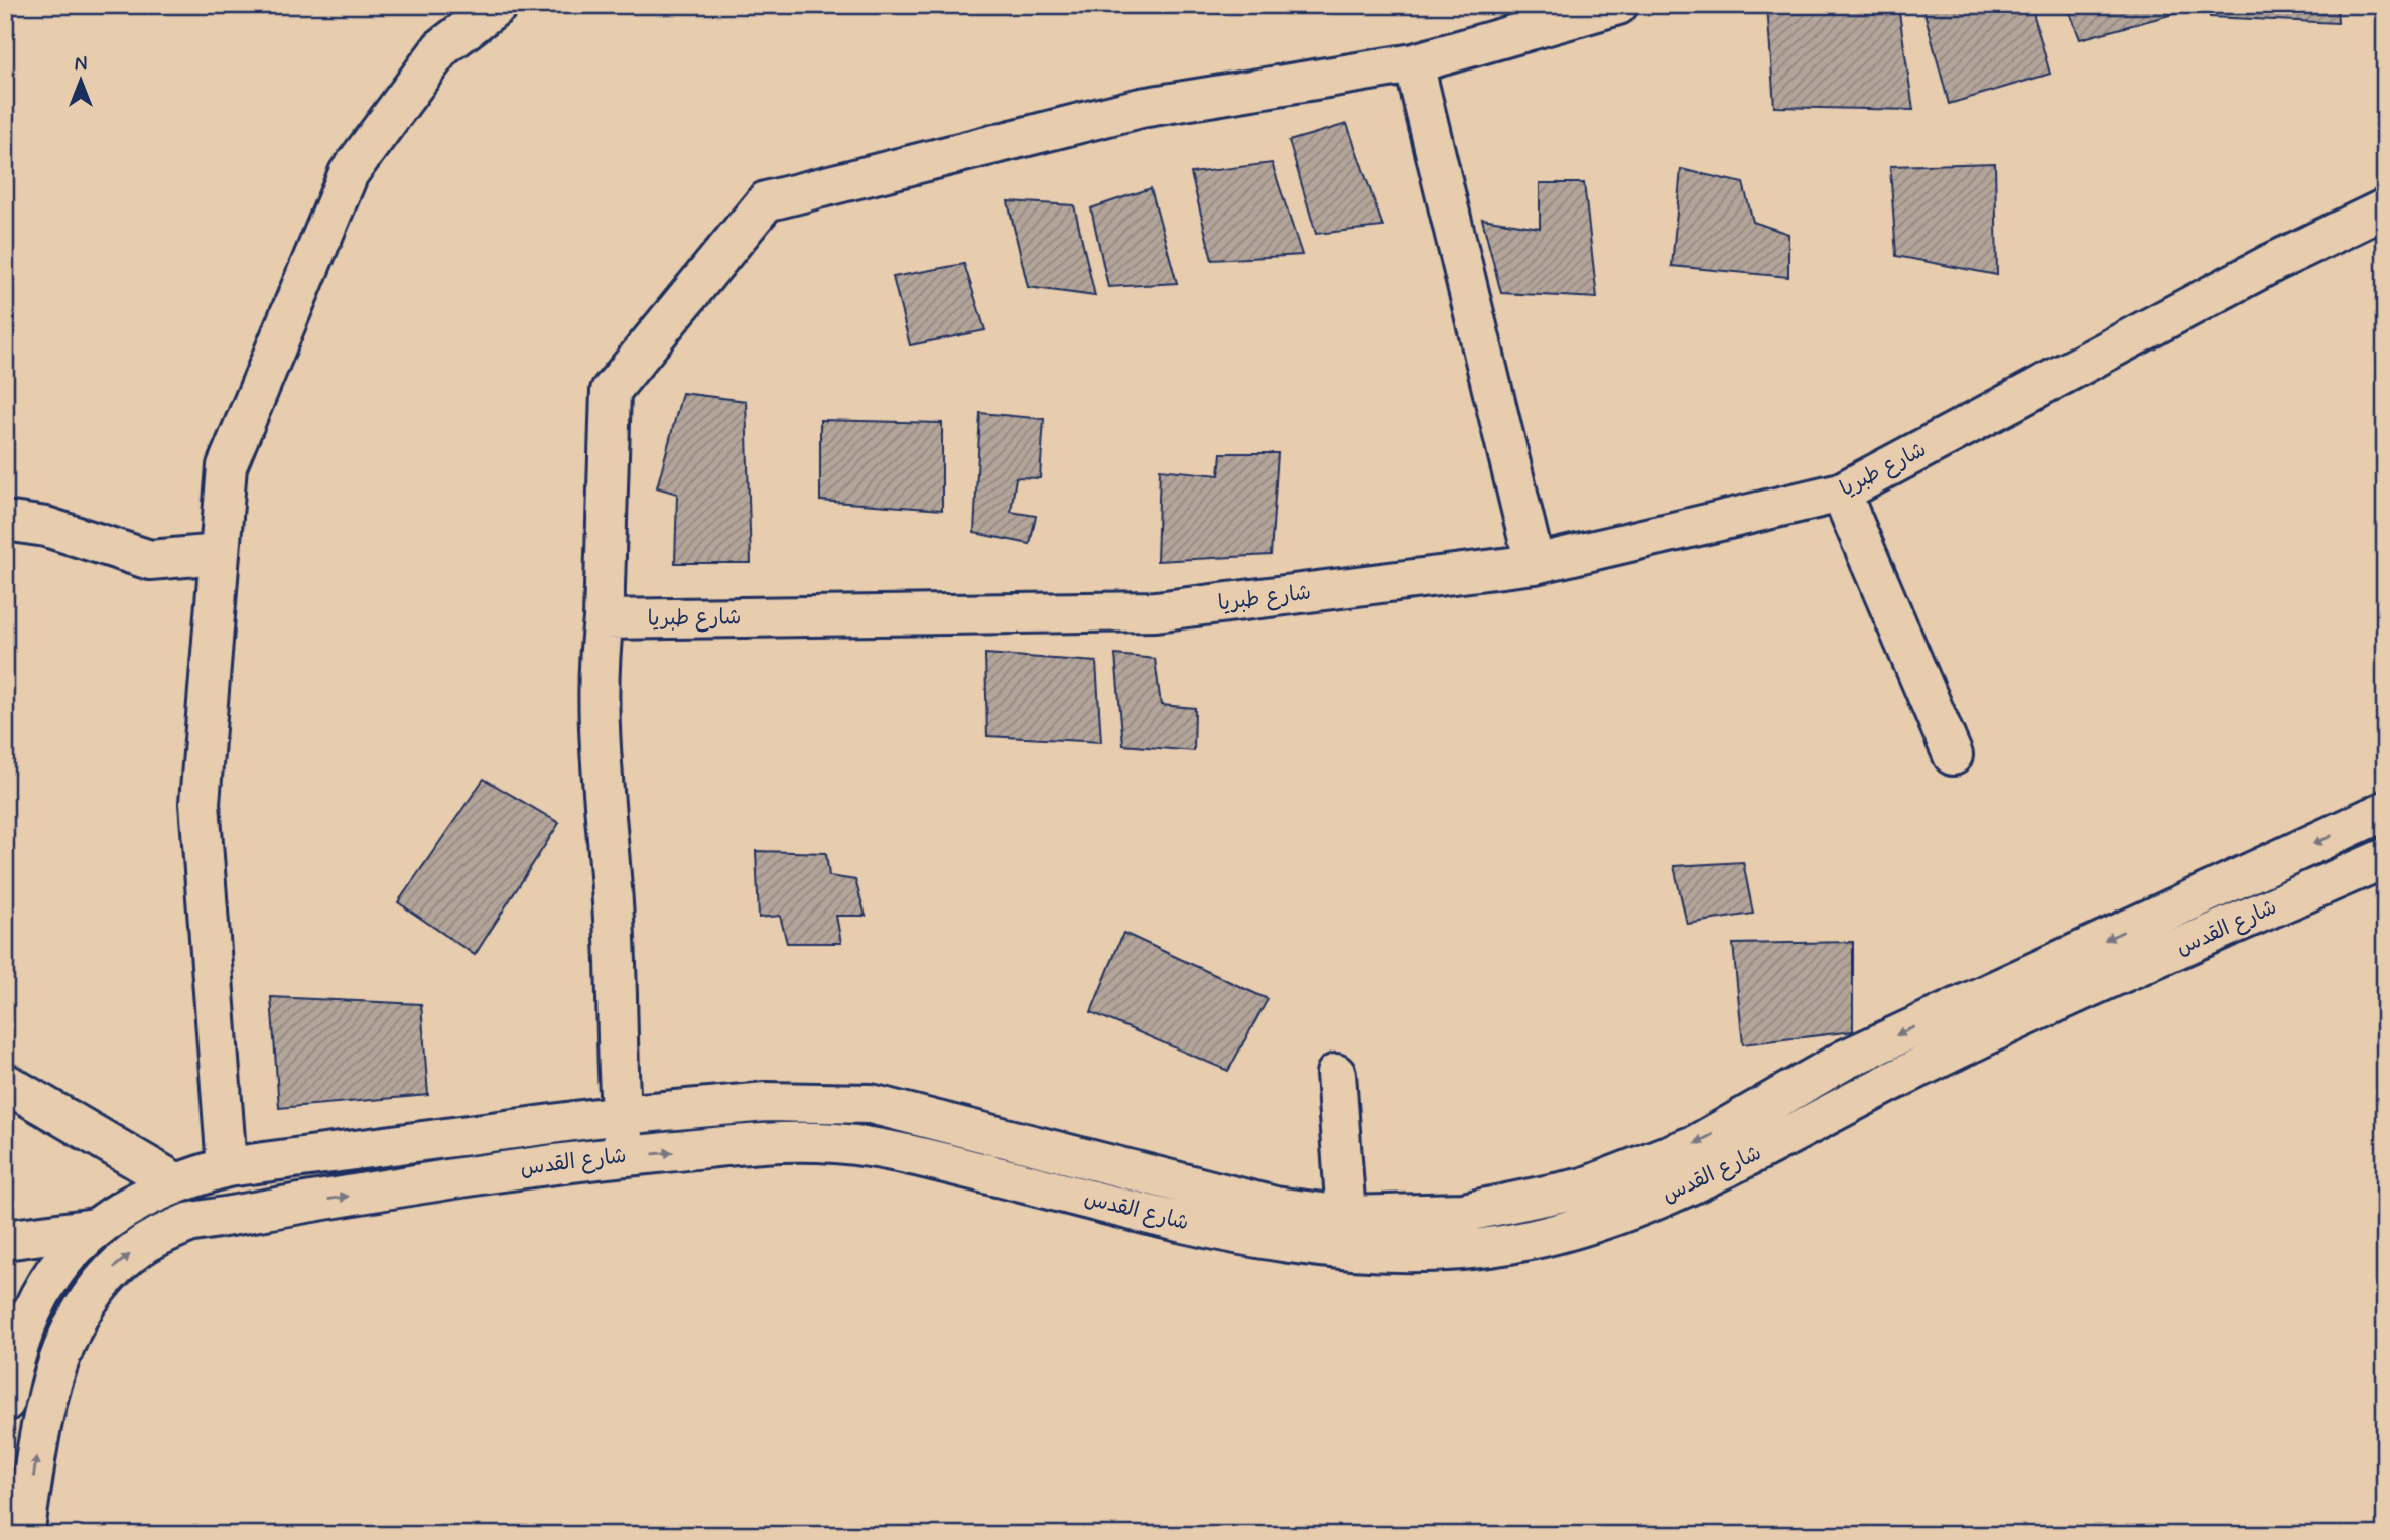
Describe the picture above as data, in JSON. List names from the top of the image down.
{
  "streets": {
    "street": ["شارع طبريا", "شارع القدس"]
  },
  "north": "top"
}
